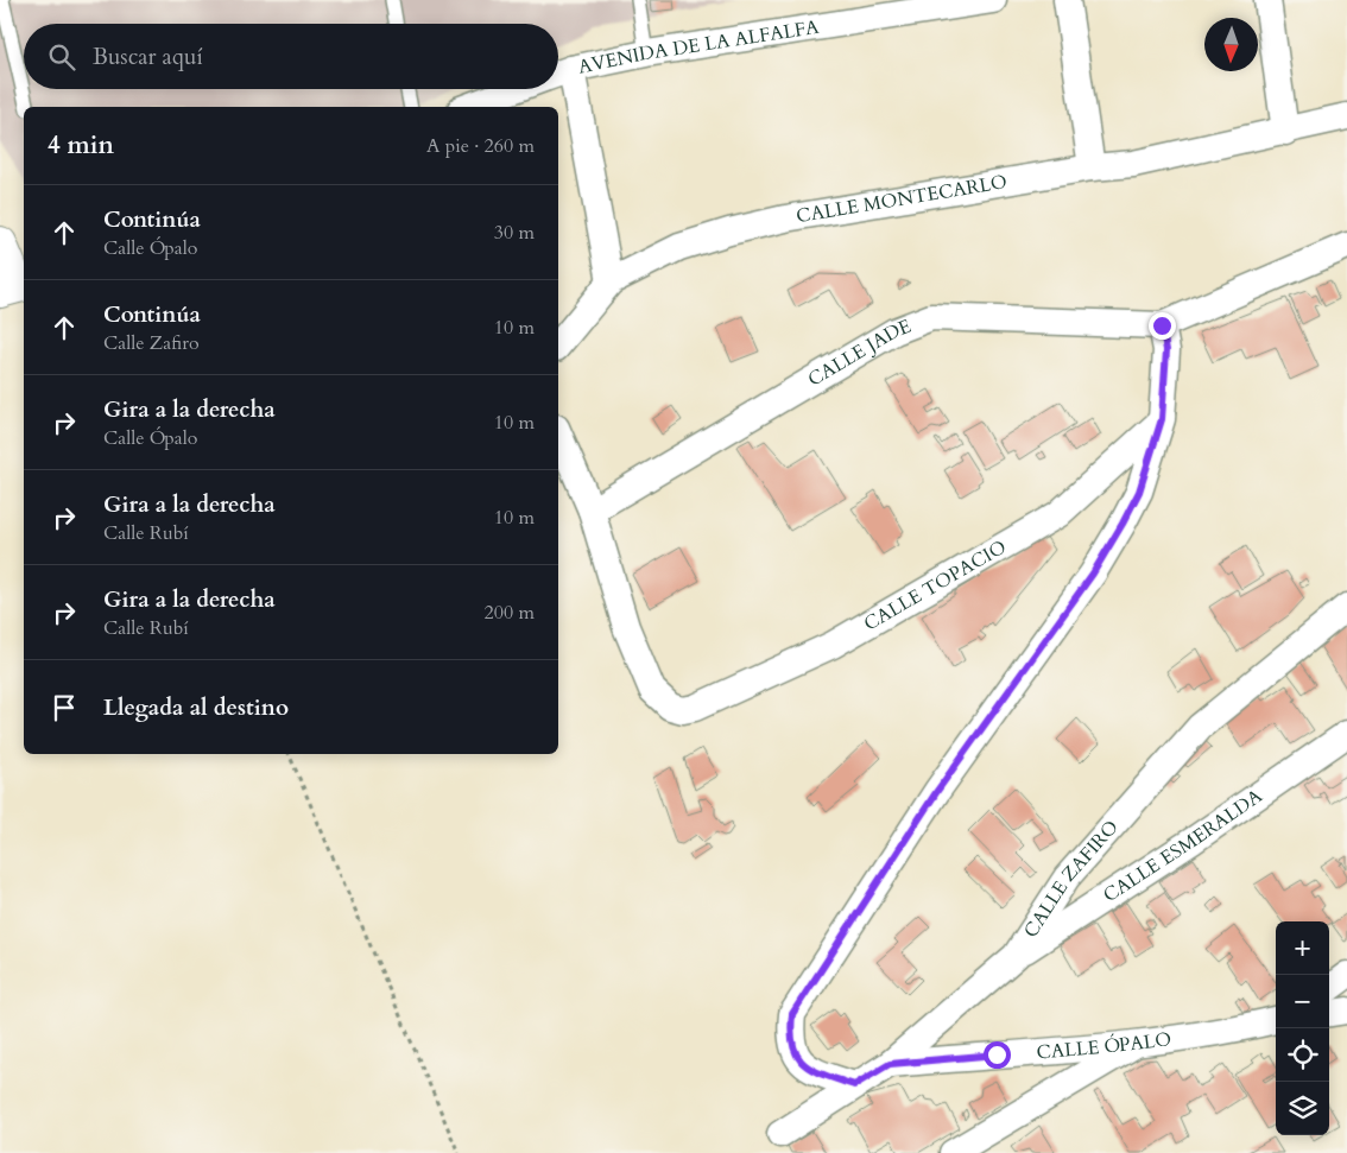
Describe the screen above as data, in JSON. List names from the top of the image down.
{
  "streets": {
    "street": [
      "AVENIDA DE LA ALFALFA",
      "CALLE MONTECARLO",
      "CALLE JADE",
      "CALLE TOPACIO",
      "CALLE ESMERALDA",
      "CALLE ZAFIRO",
      "CALLE ÓPALO"
    ]
  },
  "crossings": [
    ["CALLE JADE", "CALLE TOPACIO"],
    ["CALLE ESMERALDA", "CALLE ZAFIRO"],
    ["CALLE ZAFIRO", "CALLE ÓPALO"]
  ],
  "north": "bottom",
  "page": {
    "search": "Buscar aquí",
    "heading": ["4 min", "A pie · 260 m"],
    "list": [
      ["Continúa", "Calle Ópalo", "30 m"],
      ["Continúa", "Calle Zafiro", "10 m"],
      ["Gira a la derecha", "Calle Ópalo", "10 m"],
      ["Gira a la derecha", "Calle Rubí", "10 m"],
      ["Gira a la derecha", "Calle Rubí", "200 m"],
      "Llegada al destino"
    ],
    "map_buttons": ["+", "−"]
  }
}
